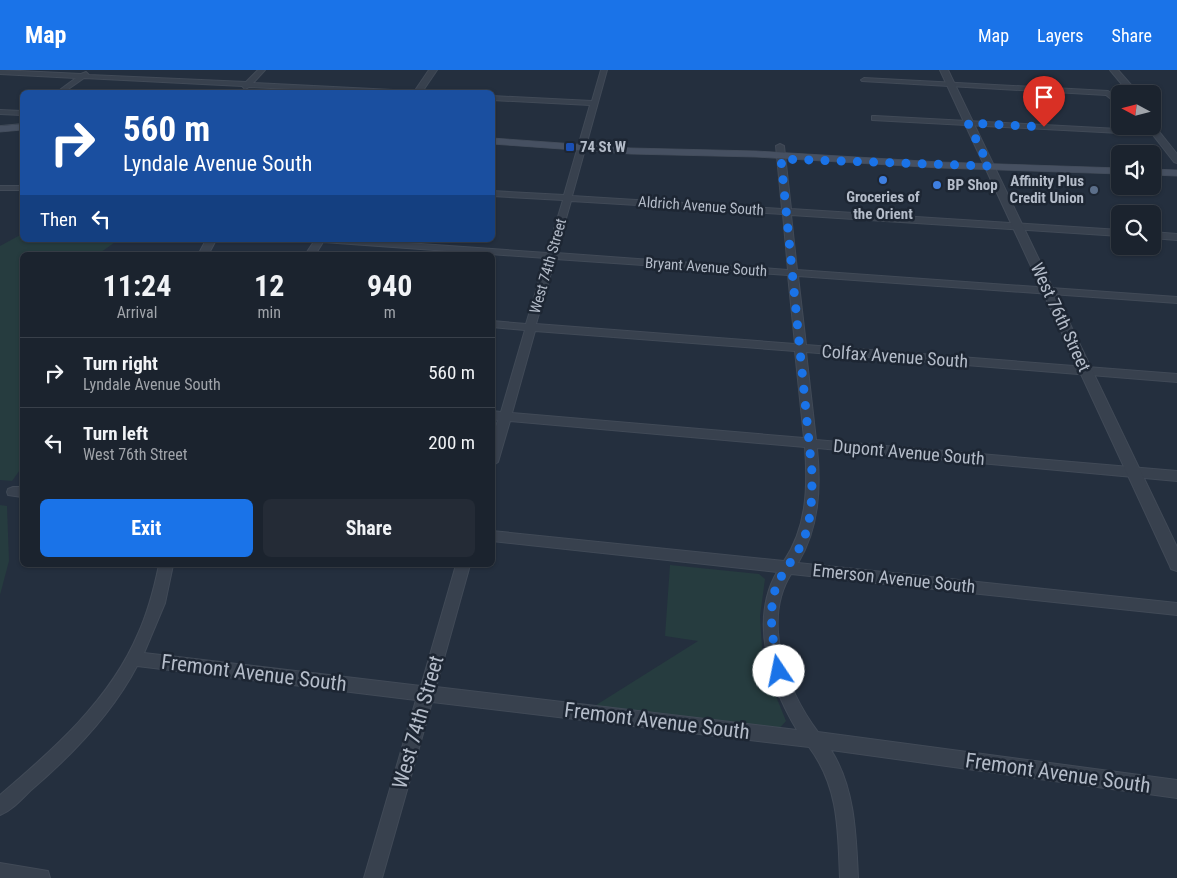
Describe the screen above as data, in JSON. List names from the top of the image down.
{
  "streets": {
    "street": [
      "Aldrich Avenue South",
      "West 74th Street",
      "Bryant Avenue South",
      "West 76th Street",
      "Colfax Avenue South",
      "Dupont Avenue South",
      "Emerson Avenue South",
      "Fremont Avenue South"
    ]
  },
  "crossings": [
    ["Aldrich Avenue South", "West 74th Street"],
    ["Aldrich Avenue South", "West 76th Street"],
    ["West 74th Street", "Bryant Avenue South"],
    ["West 74th Street", "Colfax Avenue South"],
    ["West 74th Street", "Dupont Avenue South"],
    ["West 74th Street", "Fremont Avenue South"],
    ["Bryant Avenue South", "West 76th Street"],
    ["West 76th Street", "Colfax Avenue South"],
    ["West 76th Street", "Dupont Avenue South"]
  ],
  "places": {
    "transit": ["74 St W"],
    "other": ["Groceries of the Orient", "BP Shop", "Affinity Plus Credit Union"]
  },
  "north": "left",
  "page": {
    "header": "Map",
    "nav": ["Map", "Layers", "Share"],
    "turn": ["560 m", "Lyndale Avenue South"],
    "then": "Then",
    "eta": [
      "11:24",
      "Arrival",
      "12",
      "min",
      "940",
      "m"
    ],
    "list": [
      {
        "name": "Turn right",
        "note": "Lyndale Avenue South",
        "value": "560 m"
      },
      {
        "name": "Turn left",
        "note": "West 76th Street",
        "value": "200 m"
      }
    ],
    "buttons": ["Exit", "Share"]
  }
}
